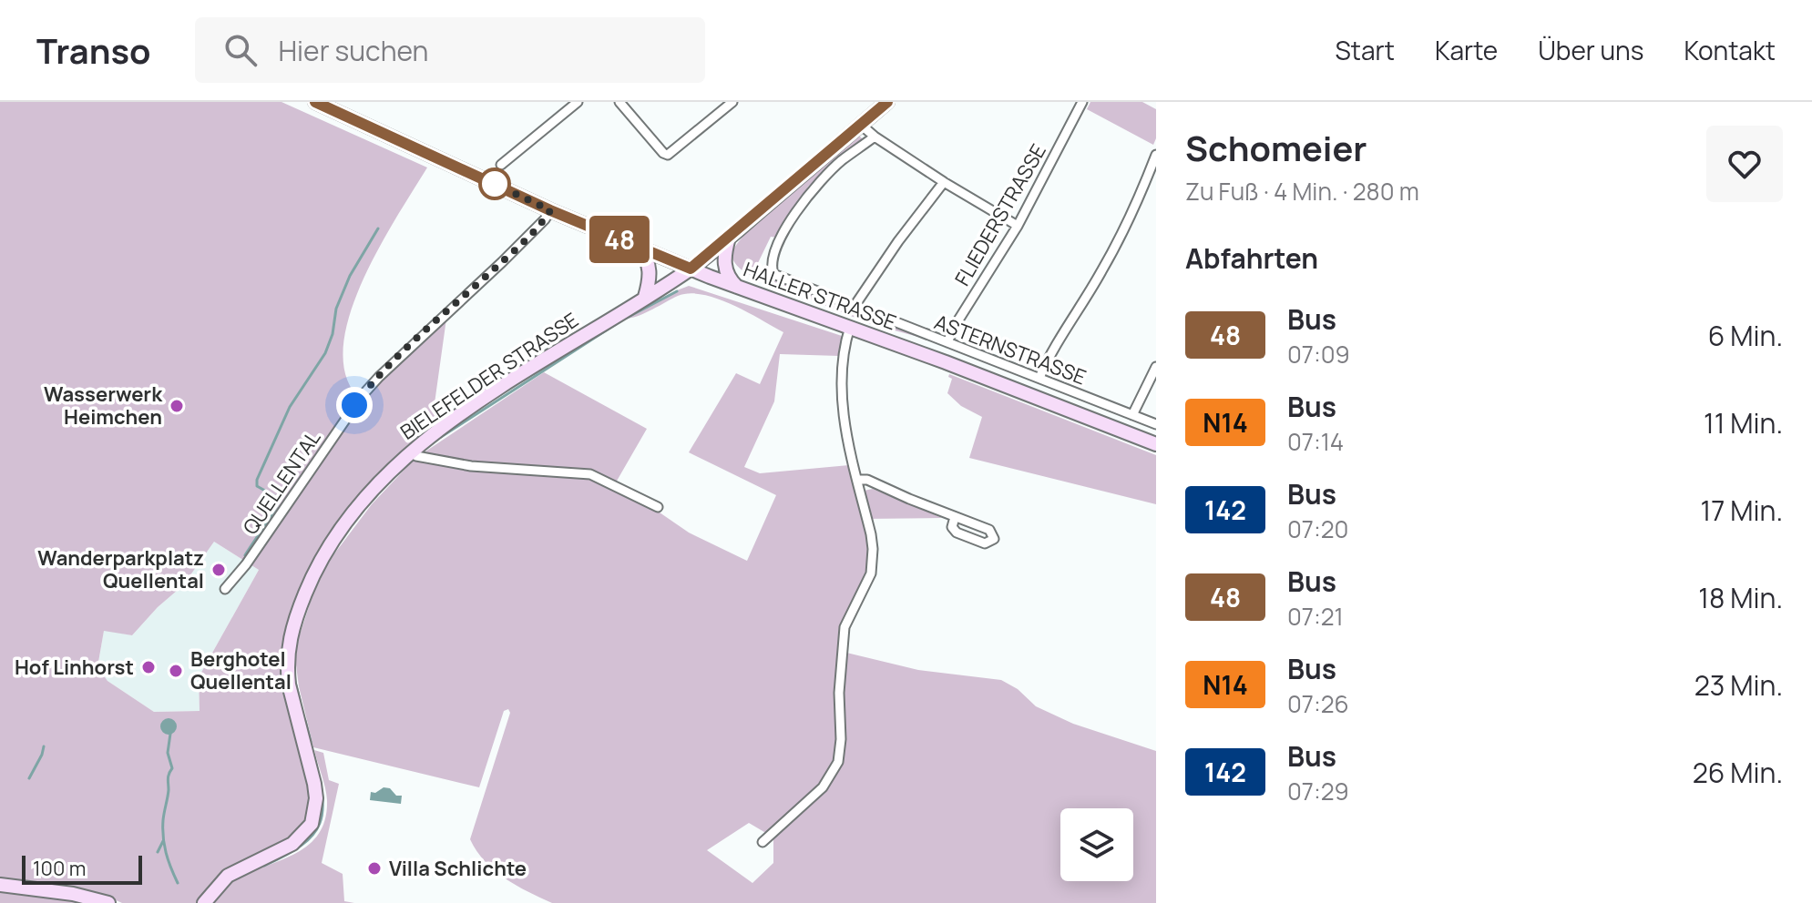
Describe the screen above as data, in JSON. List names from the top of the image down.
{
  "streets": {
    "main road": ["HALLER STRASSE", "BIELEFELDER STRASSE"],
    "street": ["FLIEDERSTRASSE", "ASTERNSTRASSE", "QUELLENTAL"]
  },
  "crossings": [
    ["FLIEDERSTRASSE", "ASTERNSTRASSE"],
    ["HALLER STRASSE", "BIELEFELDER STRASSE"],
    ["HALLER STRASSE", "QUELLENTAL"]
  ],
  "places": [
    "Wasserwerk Heimchen",
    "Wanderparkplatz Quellental",
    "Hof Linhorst",
    "Berghotel Quellental",
    "Villa Schlichte"
  ],
  "lines": ["bus line 48"],
  "scale_bar": "100 m",
  "page": {
    "header": "Transo",
    "search": "Hier suchen",
    "nav": [
      "Start",
      "Karte",
      "Über uns",
      "Kontakt"
    ],
    "on_map": "48",
    "heading": [
      ["Schomeier", "Zu Fuß · 4 Min. · 280 m"],
      "Abfahrten"
    ],
    "list": [
      {
        "mark": "48",
        "name": "Bus",
        "note": "07:09",
        "value": "6 Min."
      },
      {
        "mark": "N14",
        "name": "Bus",
        "note": "07:14",
        "value": "11 Min."
      },
      {
        "mark": "142",
        "name": "Bus",
        "note": "07:20",
        "value": "17 Min."
      },
      {
        "mark": "48",
        "name": "Bus",
        "note": "07:21",
        "value": "18 Min."
      },
      {
        "mark": "N14",
        "name": "Bus",
        "note": "07:26",
        "value": "23 Min."
      },
      {
        "mark": "142",
        "name": "Bus",
        "note": "07:29",
        "value": "26 Min."
      }
    ],
    "scale": "100 m"
  }
}
